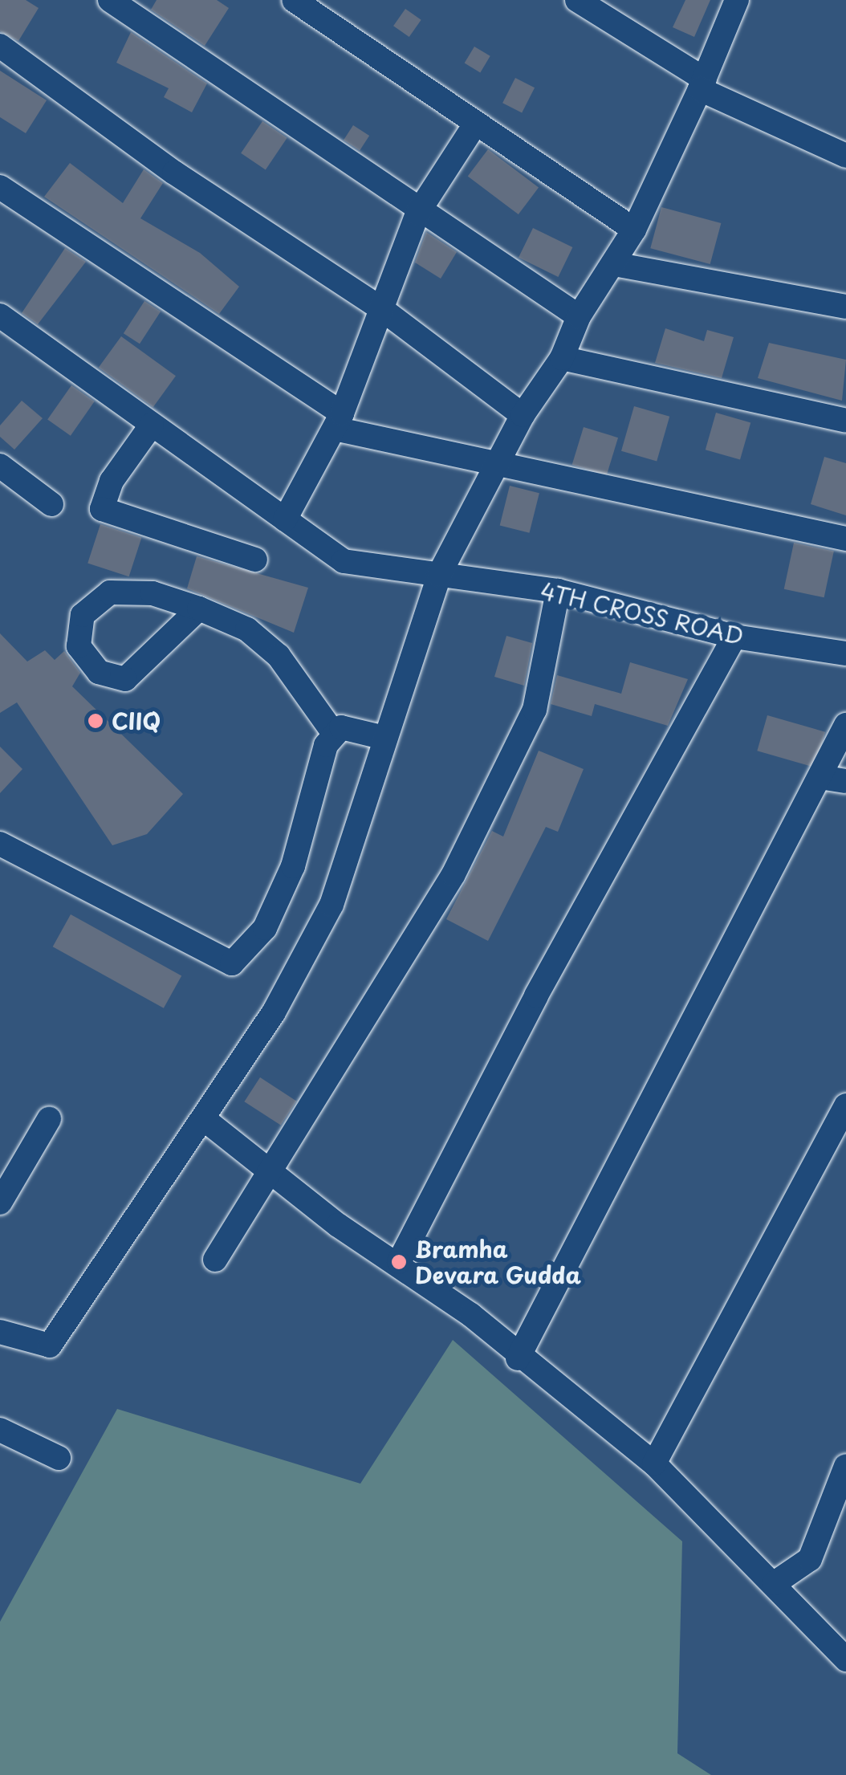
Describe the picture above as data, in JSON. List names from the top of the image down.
{
  "streets": {
    "street": ["4TH CROSS ROAD"]
  },
  "places": ["CIIQ", "Bramha Devara Gudda"]
}
